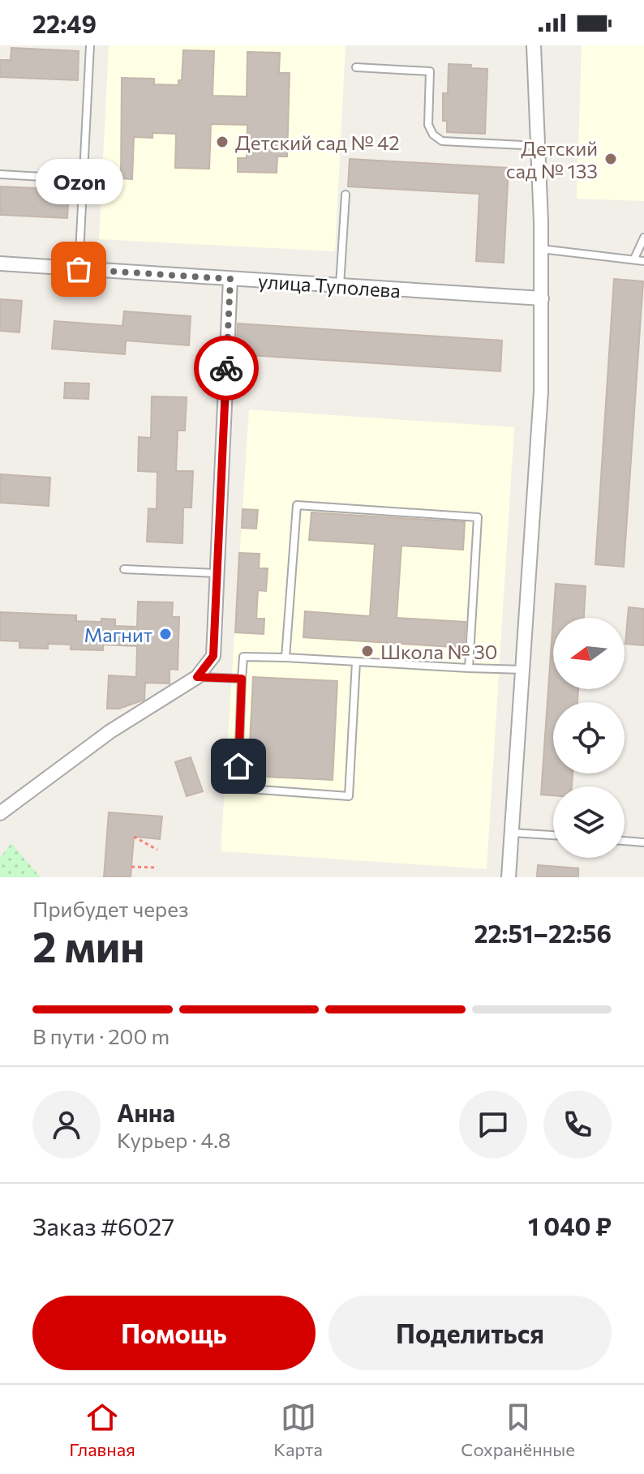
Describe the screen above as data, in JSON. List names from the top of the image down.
{
  "streets": {
    "street": ["улица Туполева"]
  },
  "places": [
    "Детский сад № 42",
    "Детский сад № 133",
    "Ozon",
    "Магнит",
    "Школа № 30"
  ],
  "north": "left",
  "page": {
    "status": "22:49",
    "bubble": "Ozon",
    "heading": ["2 мин", "Прибудет через", "22:51–22:56"],
    "panel": [
      "Анна",
      "Курьер · 4.8",
      "Заказ #6027",
      "1 040 ₽"
    ],
    "bar": "В пути · 200 m",
    "buttons": ["Помощь", "Поделиться"],
    "tabs": ["Главная", "Карта", "Сохранённые"]
  }
}
